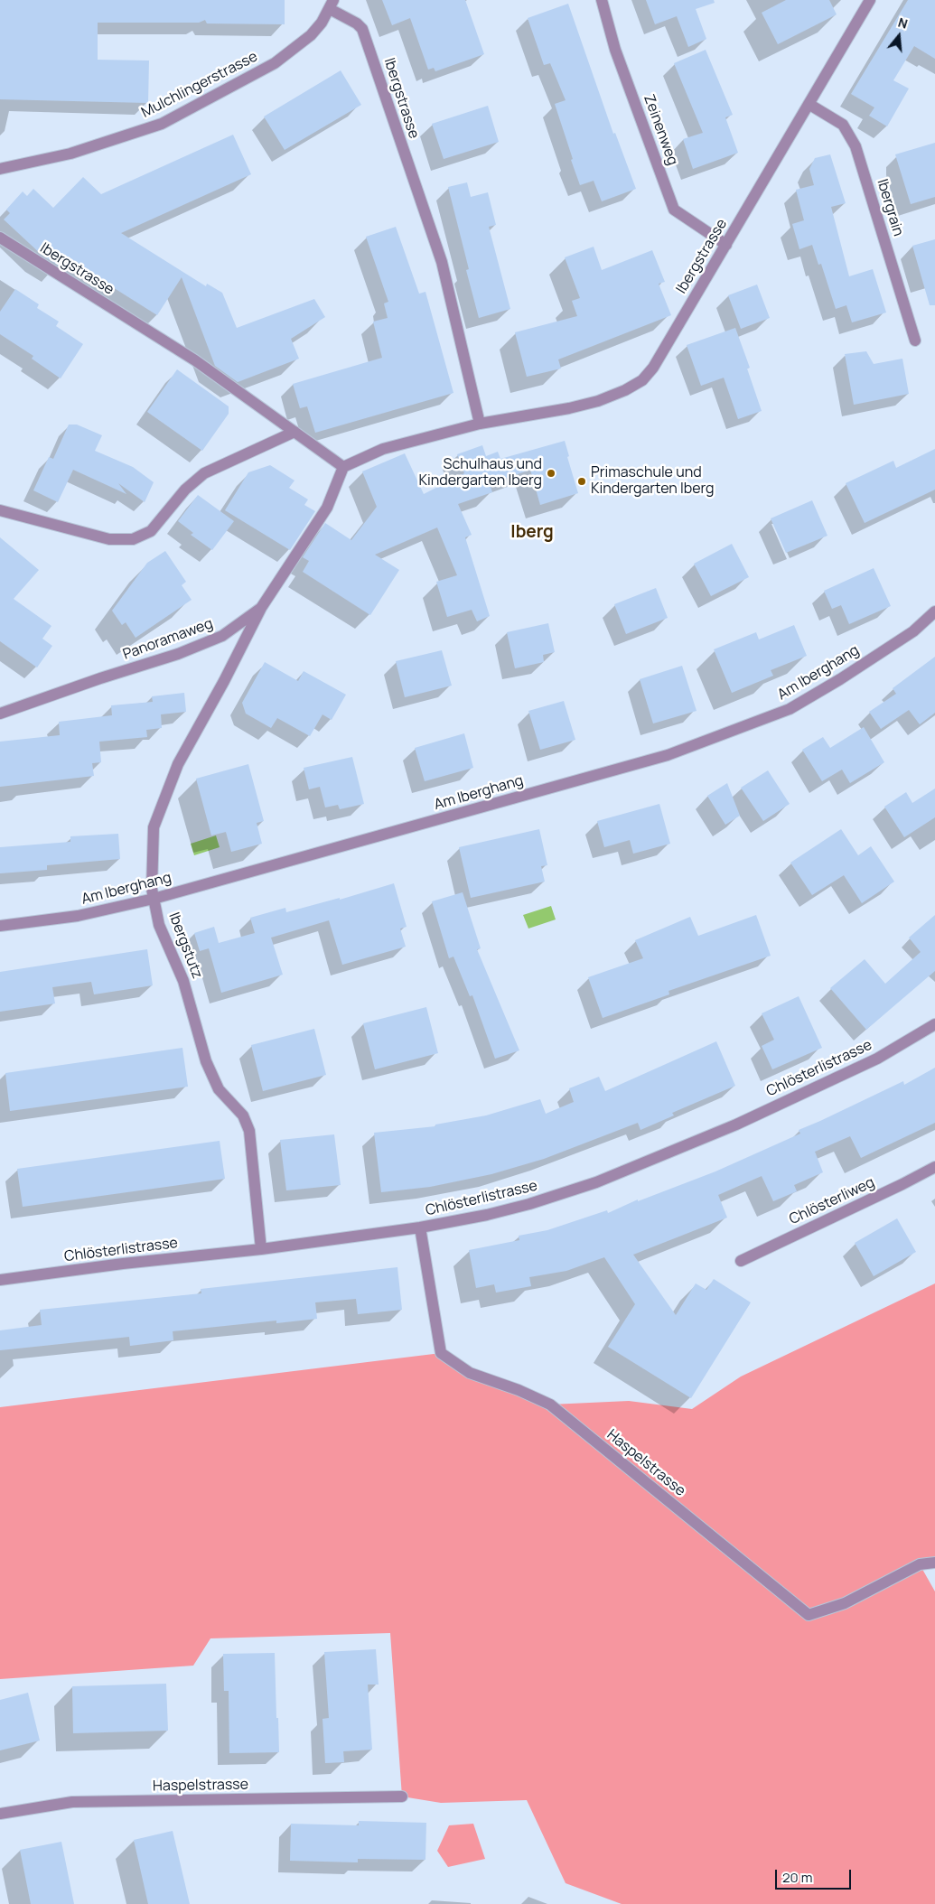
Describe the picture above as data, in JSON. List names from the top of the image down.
{
  "streets": {
    "street": [
      "Mulchlingerstrasse",
      "Ibergstrasse",
      "Zeinenweg",
      "Ibergrain",
      "Panoramaweg",
      "Am Iberghang",
      "Ibergstutz",
      "Chlösterlistrasse",
      "Chlösterliweg",
      "Haspelstrasse"
    ]
  },
  "crossings": [
    ["Mulchlingerstrasse", "Ibergstrasse"],
    ["Ibergstrasse", "Zeinenweg"],
    ["Ibergstrasse", "Ibergrain"],
    ["Ibergstrasse", "Panoramaweg"],
    ["Panoramaweg", "Ibergstutz"],
    ["Am Iberghang", "Ibergstutz"],
    ["Ibergstutz", "Chlösterlistrasse"],
    ["Chlösterlistrasse", "Haspelstrasse"]
  ],
  "districts": ["Iberg"],
  "places": ["Schulhaus und Kindergarten Iberg", "Primaschule und Kindergarten Iberg"],
  "scale_bar": "20 m",
  "north": "top"
}
